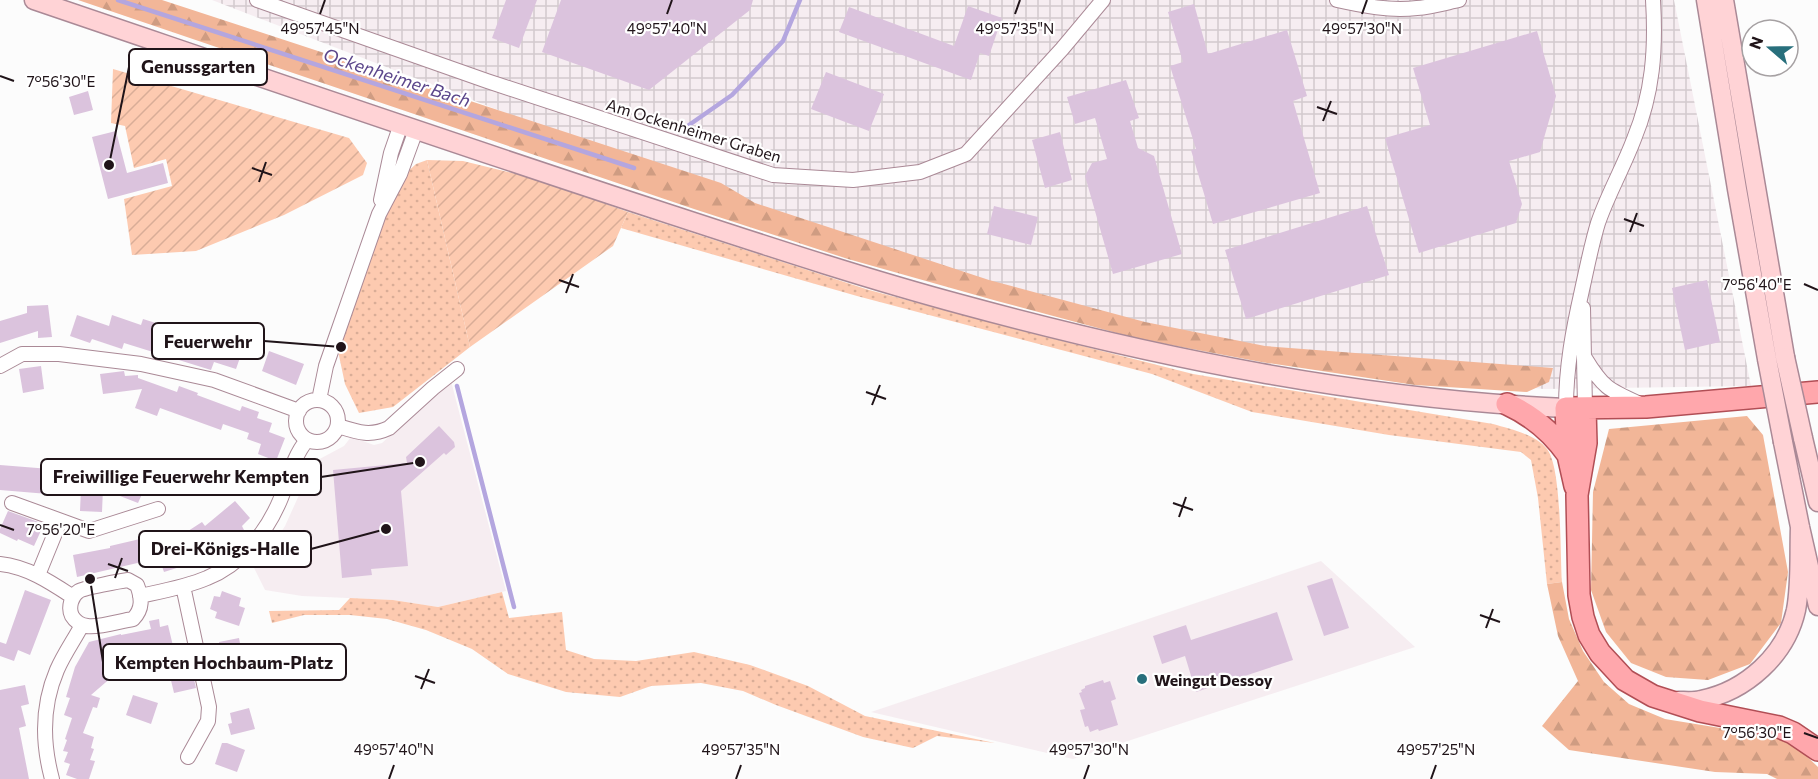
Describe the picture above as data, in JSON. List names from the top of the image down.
{
  "streets": {
    "street": ["Am Ockenheimer Graben"]
  },
  "water": ["Ockenheimer Bach"],
  "places": [
    "Genussgarten",
    "Feuerwehr",
    "Freiwillige Feuerwehr Kempten",
    "Drei-Königs-Halle",
    "Kempten Hochbaum-Platz",
    "Weingut Dessoy"
  ],
  "north": "left",
  "coordinates": [
    "49°57'45\"N",
    "49°57'35\"N",
    "49°57'40\"N",
    "49°57'30\"N",
    "7°56'30\"E",
    "7°56'40\"E",
    "7°56'20\"E",
    "49°57'25\"N"
  ]
}
